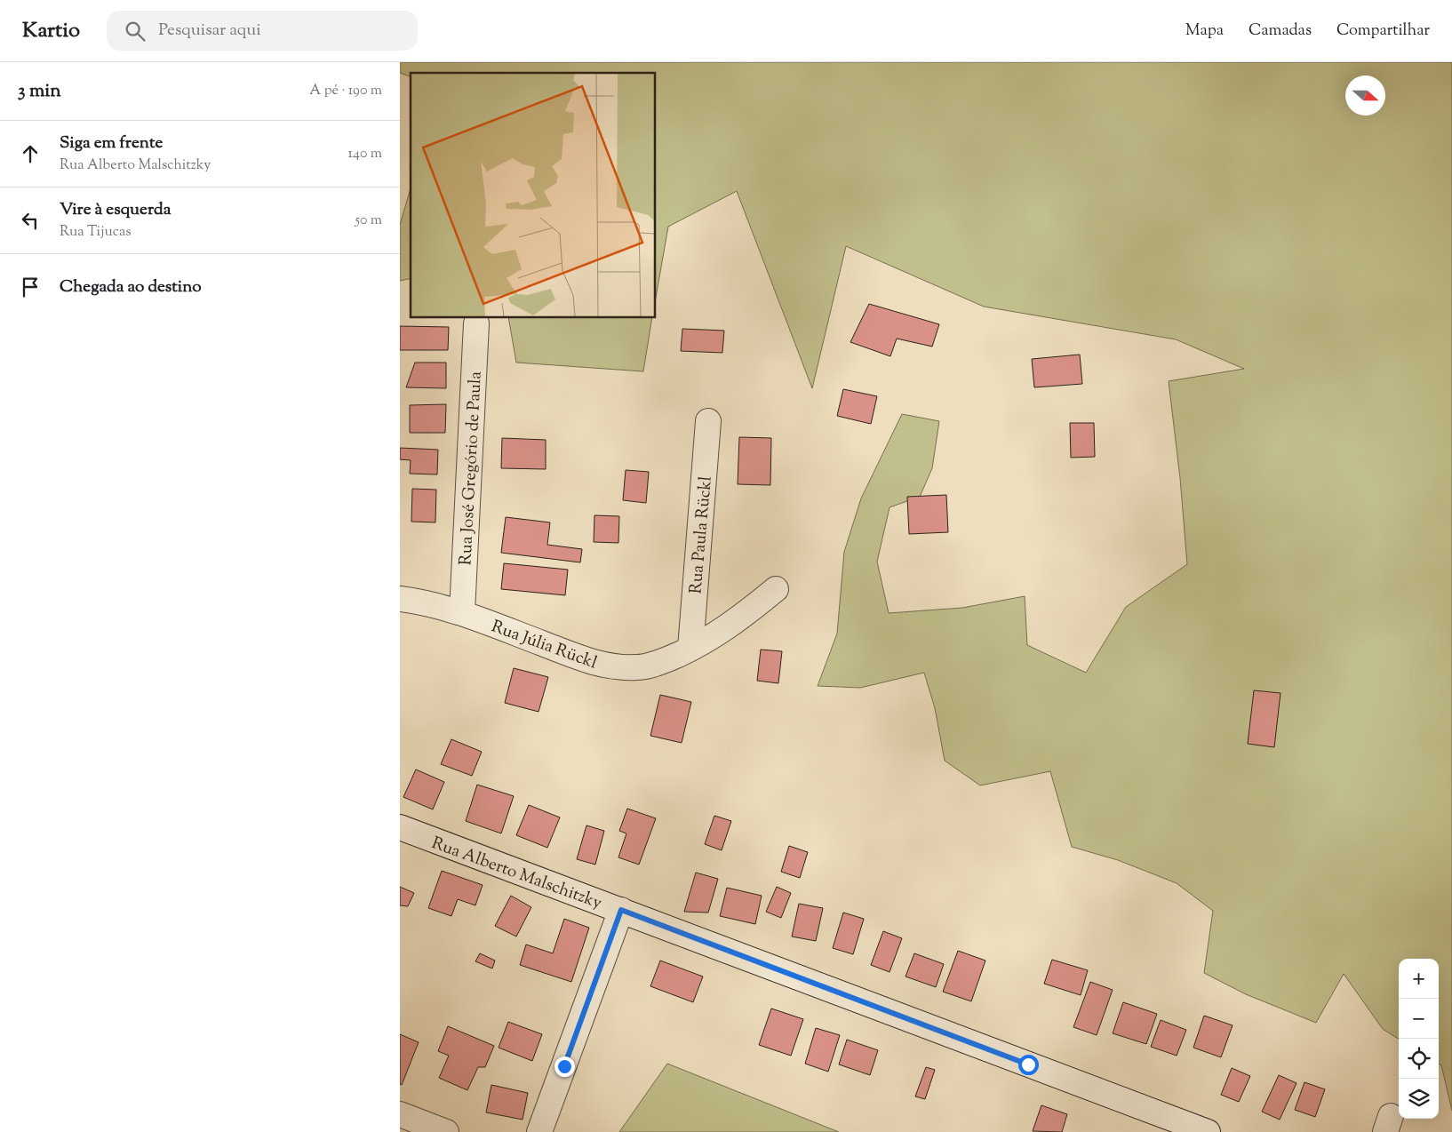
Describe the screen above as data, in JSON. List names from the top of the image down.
{
  "streets": {
    "street": [
      "Rua José Gregório de Paula",
      "Rua Paula Rückl",
      "Rua Júlia Rückl",
      "Rua Alberto Malschitzky"
    ]
  },
  "crossings": [
    ["Rua José Gregório de Paula", "Rua Júlia Rückl"],
    ["Rua Paula Rückl", "Rua Júlia Rückl"]
  ],
  "north": "right",
  "page": {
    "header": "Kartio",
    "search": "Pesquisar aqui",
    "nav": ["Mapa", "Camadas", "Compartilhar"],
    "heading": ["3 min", "A pé · 190 m"],
    "list": [
      ["Siga em frente", "Rua Alberto Malschitzky", "140 m"],
      ["Vire à esquerda", "Rua Tijucas", "50 m"],
      "Chegada ao destino"
    ],
    "map_buttons": ["+", "−"]
  }
}
